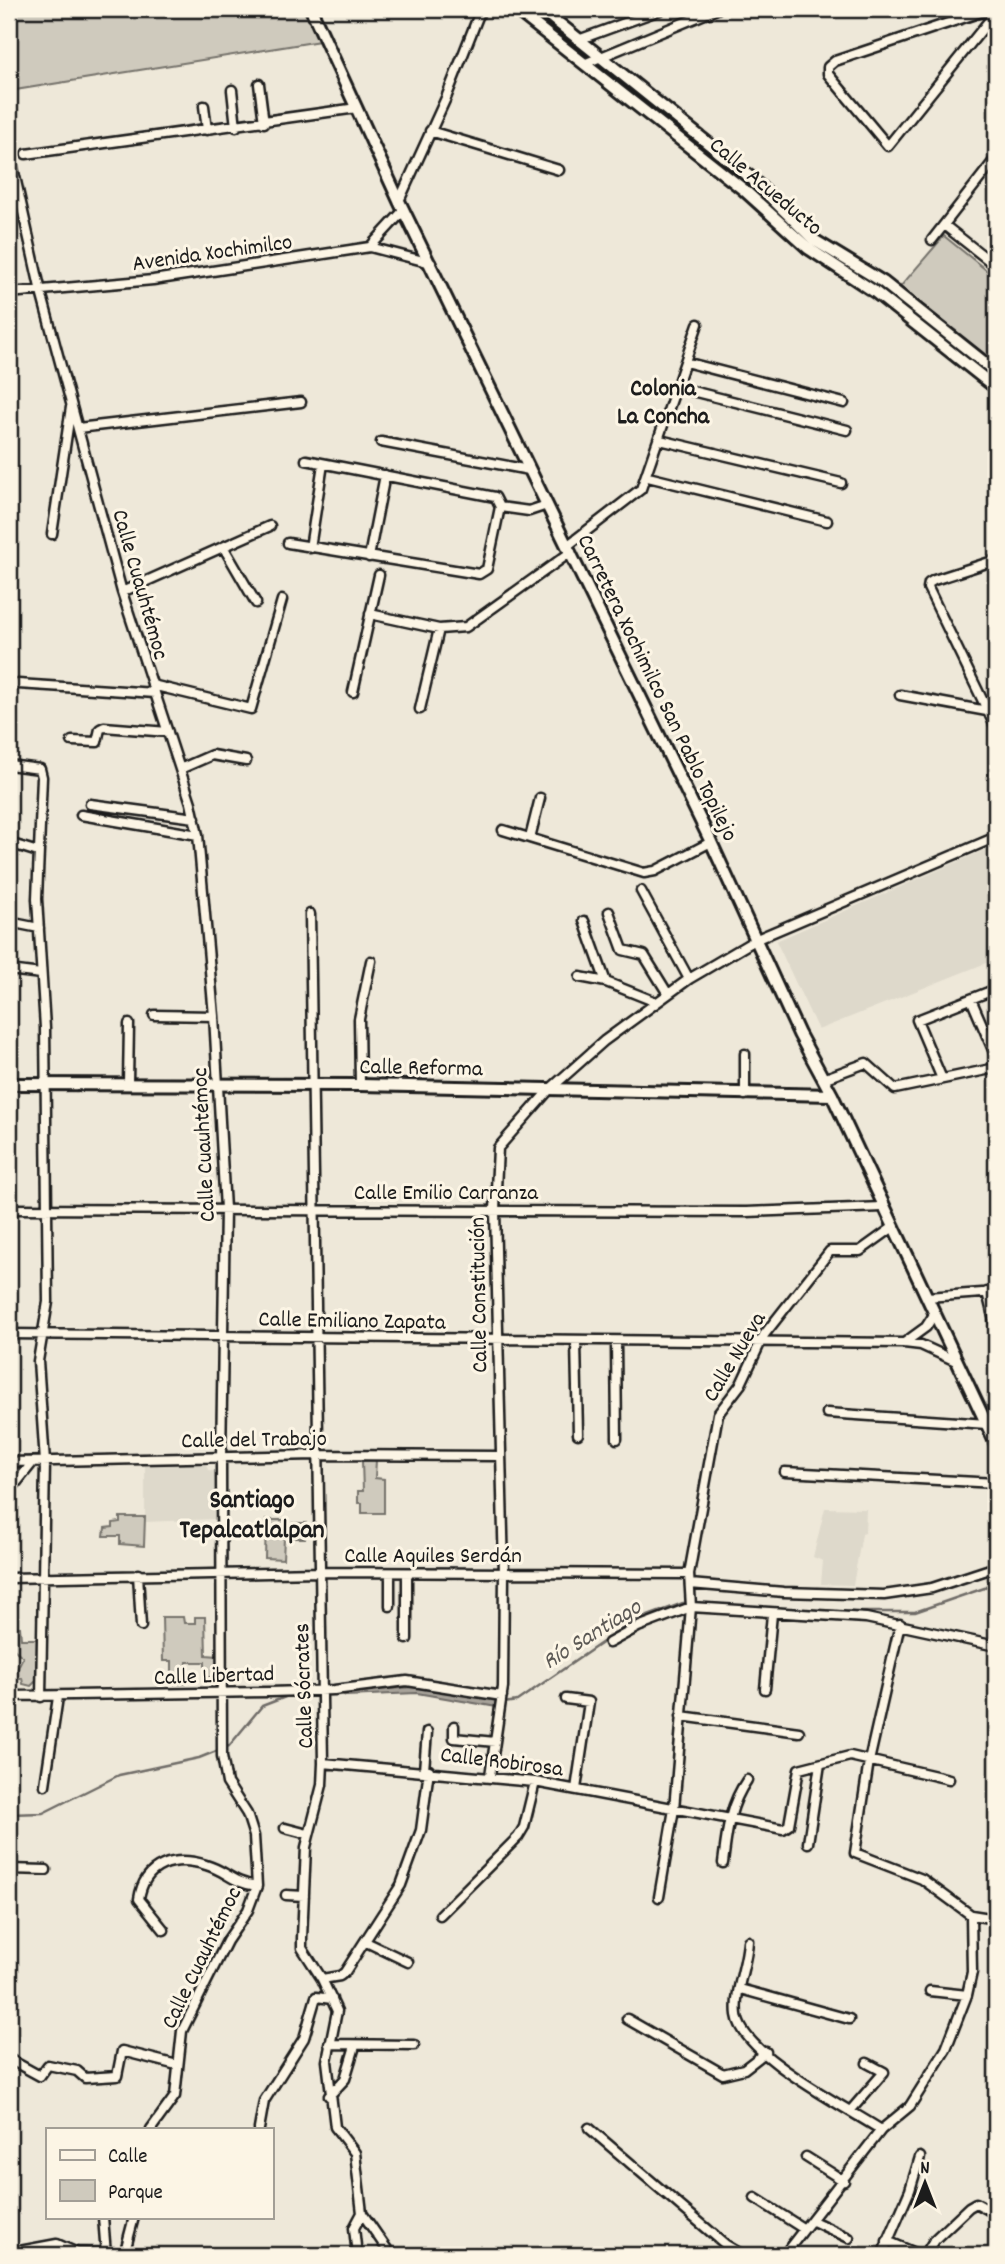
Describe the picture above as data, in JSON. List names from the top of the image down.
{
  "streets": {
    "street": [
      "Calle Acueducto",
      "Avenida Xochimilco",
      "Calle Cuauhtémoc",
      "Carretera Xochimilco San Pablo Topilejo",
      "Calle Reforma",
      "Calle Emilio Carranza",
      "Calle Constitución",
      "Calle Emiliano Zapata",
      "Calle Nueva",
      "Calle del Trabajo",
      "Calle Aquiles Serdán",
      "Calle Libertad",
      "Calle Sócrates",
      "Calle Robirosa"
    ]
  },
  "crossings": [
    ["Avenida Xochimilco", "Calle Cuauhtémoc"],
    ["Calle Cuauhtémoc", "Calle Reforma"],
    ["Calle Cuauhtémoc", "Calle Emilio Carranza"],
    ["Calle Cuauhtémoc", "Calle Emiliano Zapata"],
    ["Calle Cuauhtémoc", "Calle del Trabajo"],
    ["Calle Cuauhtémoc", "Calle Aquiles Serdán"],
    ["Calle Cuauhtémoc", "Calle Libertad"],
    ["Carretera Xochimilco San Pablo Topilejo", "Calle Reforma"],
    ["Carretera Xochimilco San Pablo Topilejo", "Calle Emilio Carranza"],
    ["Carretera Xochimilco San Pablo Topilejo", "Calle Constitución"],
    ["Carretera Xochimilco San Pablo Topilejo", "Calle Emiliano Zapata"],
    ["Carretera Xochimilco San Pablo Topilejo", "Calle Nueva"],
    ["Calle Reforma", "Calle Constitución"],
    ["Calle Reforma", "Calle Sócrates"],
    ["Calle Emilio Carranza", "Calle Constitución"],
    ["Calle Emilio Carranza", "Calle Sócrates"],
    ["Calle Constitución", "Calle Emiliano Zapata"],
    ["Calle Constitución", "Calle del Trabajo"],
    ["Calle Constitución", "Calle Aquiles Serdán"],
    ["Calle Constitución", "Calle Libertad"],
    ["Calle Constitución", "Calle Robirosa"],
    ["Calle Emiliano Zapata", "Calle Nueva"],
    ["Calle Emiliano Zapata", "Calle Sócrates"],
    ["Calle Nueva", "Calle Aquiles Serdán"],
    ["Calle Nueva", "Calle Robirosa"],
    ["Calle del Trabajo", "Calle Sócrates"],
    ["Calle Aquiles Serdán", "Calle Sócrates"],
    ["Calle Libertad", "Calle Sócrates"],
    ["Calle Sócrates", "Calle Robirosa"]
  ],
  "districts": ["Colonia La Concha", "Santiago Tepalcatlalpan"],
  "water": ["Río Santiago"],
  "legend": ["Calle", "Parque"],
  "north": "top"
}
